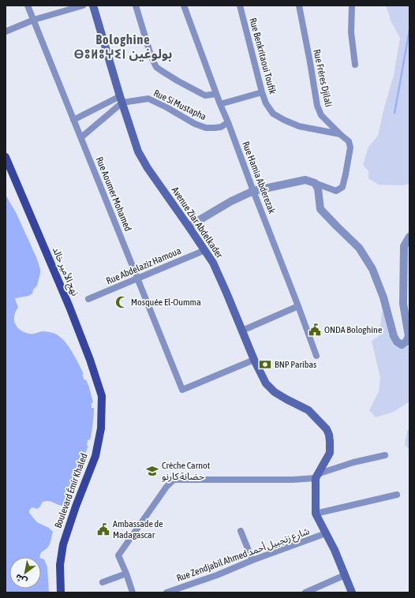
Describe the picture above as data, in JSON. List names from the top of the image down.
{
  "streets": {
    "main road": ["Avenue Ziar Abdelkader", "نهج الأمير خالد", "Boulevard Émir Khaled"],
    "street": [
      "Rue Benkritaoui Toufik",
      "Rue Fréres Djilali",
      "Rue Si Mustapha",
      "Rue Hamia Abderezak",
      "Rue Aoumer Mohamed",
      "Rue Abdelaziz Hamoua",
      "Rue Zendjabil Ahmed شارع زنجبيل أحمد"
    ]
  },
  "crossings": [
    ["Rue Benkritaoui Toufik", "Rue Fréres Djilali"],
    ["Rue Si Mustapha", "Rue Hamia Abderezak"],
    ["Rue Si Mustapha", "Avenue Ziar Abdelkader"],
    ["Rue Aoumer Mohamed", "Avenue Ziar Abdelkader"],
    ["Rue Aoumer Mohamed", "Rue Abdelaziz Hamoua"],
    ["Avenue Ziar Abdelkader", "Rue Abdelaziz Hamoua"],
    ["نهج الأمير خالد", "Boulevard Émir Khaled"]
  ],
  "districts": ["Bologhine ⴱⵓⵍⵓⵖⵉⵏ بولوغين"],
  "places": {
    "mosque": ["Mosquée El-Oumma"],
    "public building": ["ONDA Bologhine", "Ambassade de Madagascar"],
    "bank": ["BNP Paribas"],
    "school or university": ["Crèche Carnot حضانة كارنو"]
  },
  "north": "bottom left"
}
